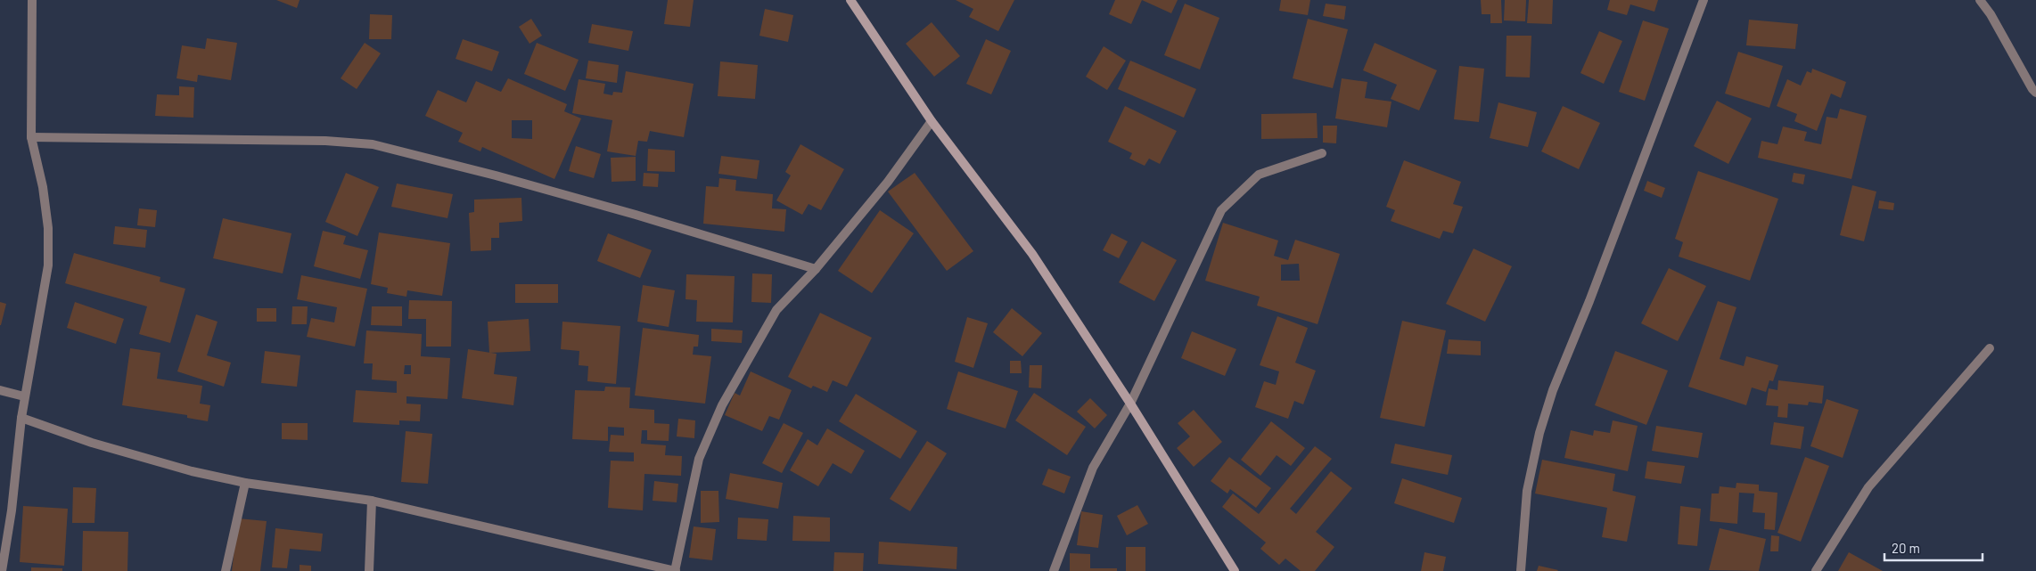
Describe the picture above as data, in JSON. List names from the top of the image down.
{
  "scale_bar": "20 m"
}
